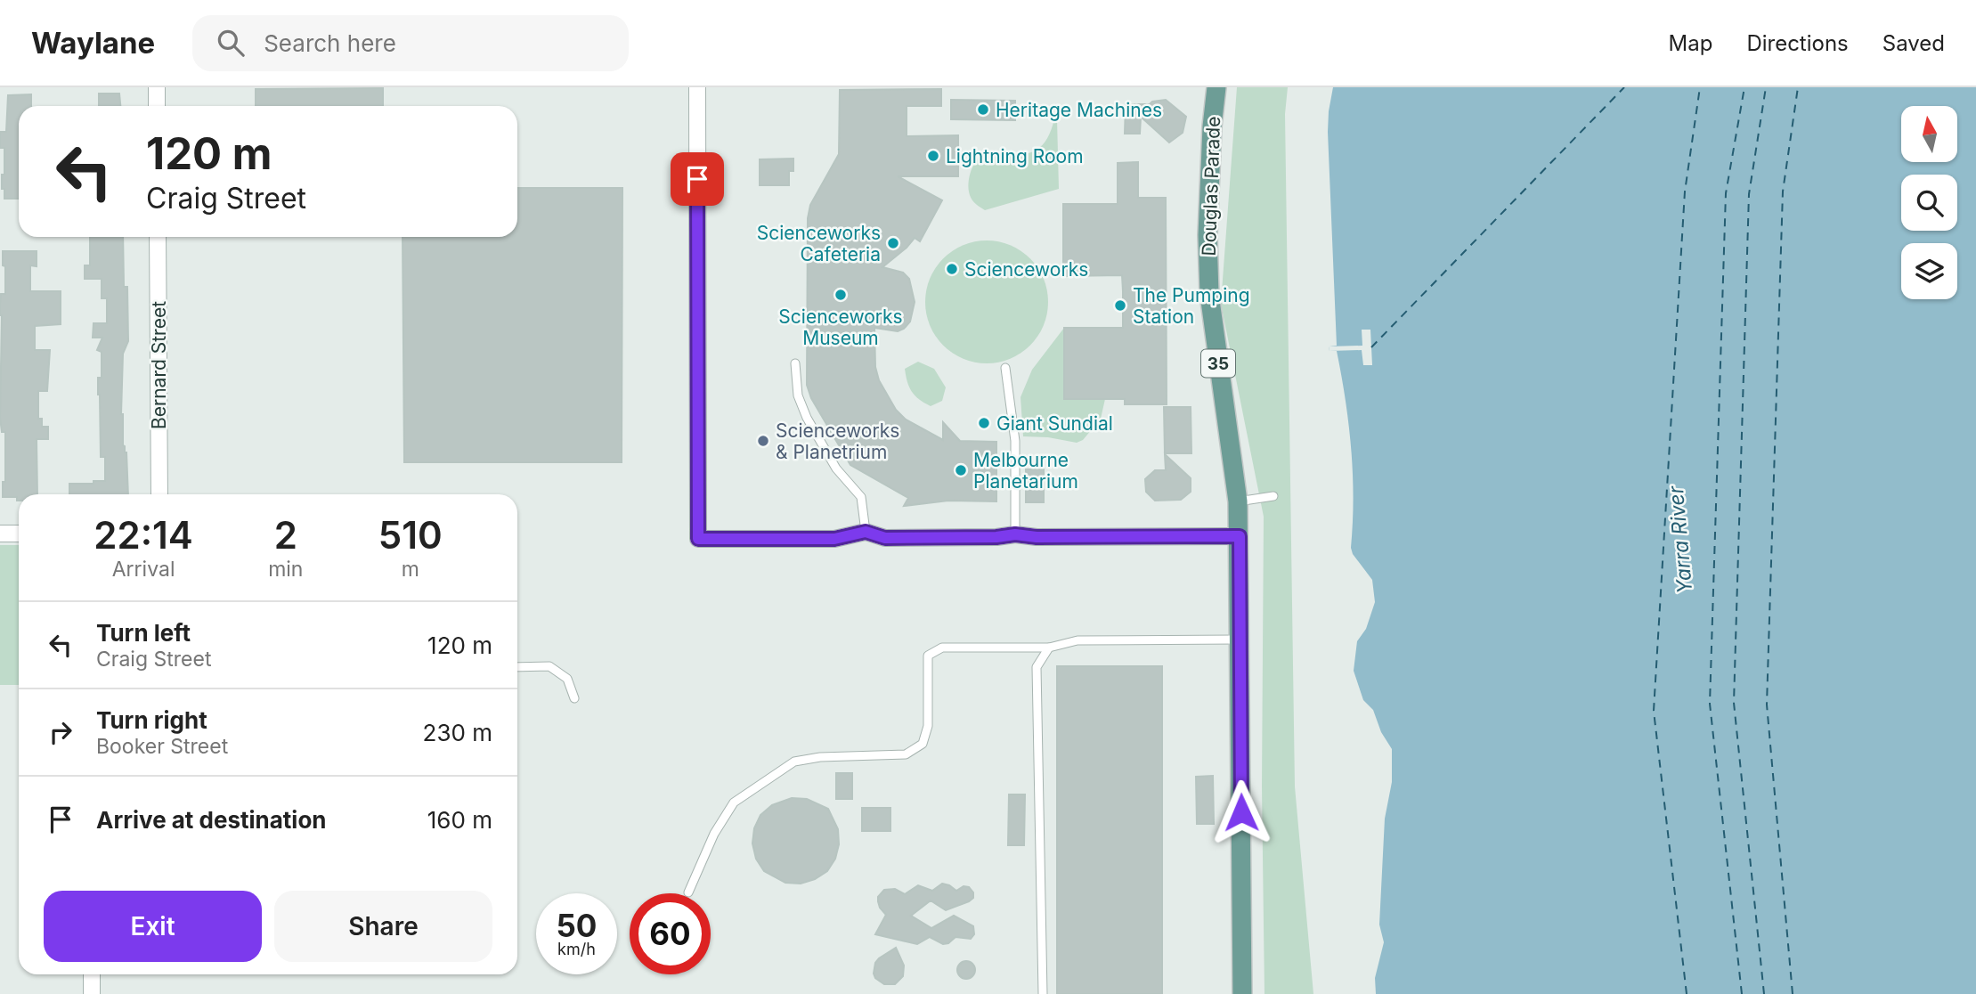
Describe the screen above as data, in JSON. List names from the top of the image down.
{
  "streets": {
    "main road": ["Douglas Parade", "35"],
    "street": ["Bernard Street"]
  },
  "water": ["Yarra River"],
  "places": [
    "Heritage Machines",
    "Lightning Room",
    "Scienceworks Cafeteria",
    "Scienceworks",
    "Scienceworks Museum",
    "The Pumping Station",
    "Giant Sundial",
    "Scienceworks & Planetrium",
    "Melbourne Planetarium"
  ],
  "north": "top",
  "page": {
    "header": "Waylane",
    "search": "Search here",
    "nav": ["Map", "Directions", "Saved"],
    "turn": ["120 m", "Craig Street"],
    "eta": [
      "22:14",
      "Arrival",
      "2",
      "min",
      "510",
      "m"
    ],
    "list": [
      {
        "name": "Turn left",
        "note": "Craig Street",
        "value": "120 m"
      },
      {
        "name": "Turn right",
        "note": "Booker Street",
        "value": "230 m"
      },
      {
        "name": "Arrive at destination",
        "value": "160 m"
      }
    ],
    "buttons": ["Exit", "Share"],
    "speed": "50 km/h",
    "limit": "60"
  }
}
